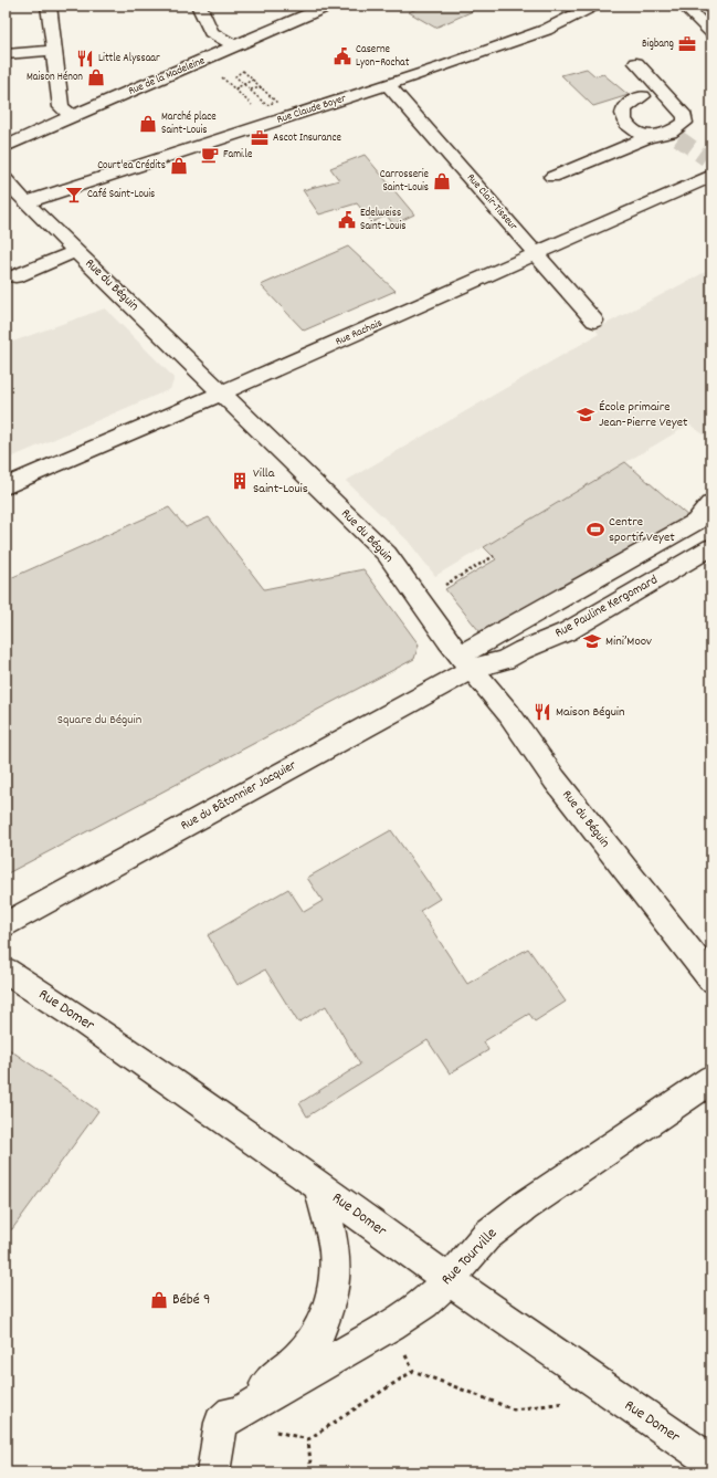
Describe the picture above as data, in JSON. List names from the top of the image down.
{
  "streets": {
    "street": [
      "Rue de la Madeleine",
      "Rue Claude Boyer",
      "Rue Clair-Tisseur",
      "Rue du Béguin",
      "Rue Rachais",
      "Rue Pauline Kergomard",
      "Rue du Bâtonnier Jacquier",
      "Rue Domer",
      "Rue Tourville"
    ]
  },
  "crossings": [
    ["Rue Claude Boyer", "Rue Clair-Tisseur"],
    ["Rue Claude Boyer", "Rue du Béguin"],
    ["Rue Clair-Tisseur", "Rue Rachais"],
    ["Rue du Béguin", "Rue Rachais"],
    ["Rue du Béguin", "Rue Pauline Kergomard"],
    ["Rue du Béguin", "Rue du Bâtonnier Jacquier"],
    ["Rue Pauline Kergomard", "Rue du Bâtonnier Jacquier"],
    ["Rue Domer", "Rue Tourville"]
  ],
  "parks": ["Square du Béguin"],
  "places": {
    "office": ["Bigbang", "Ascot Insurance"],
    "public building": ["Caserne Lyon–Rochat", "Edelweiss Saint-Louis"],
    "restaurant": ["Little Alyssaar", "Maison Béguin"],
    "shop": [
      "Maison Hénon",
      "Marché place Saint-Louis",
      "Court'ea Crédits",
      "Carrosserie Saint-Louis",
      "Bébé 9"
    ],
    "cafe": ["Fami.le"],
    "bar": ["Café Saint-Louis"],
    "school or university": ["École primaire Jean-Pierre Veyet", "Mini’Moov"],
    "building": ["Villa Saint-Louis"],
    "sports": ["Centre sportif Veyet"]
  }
}
